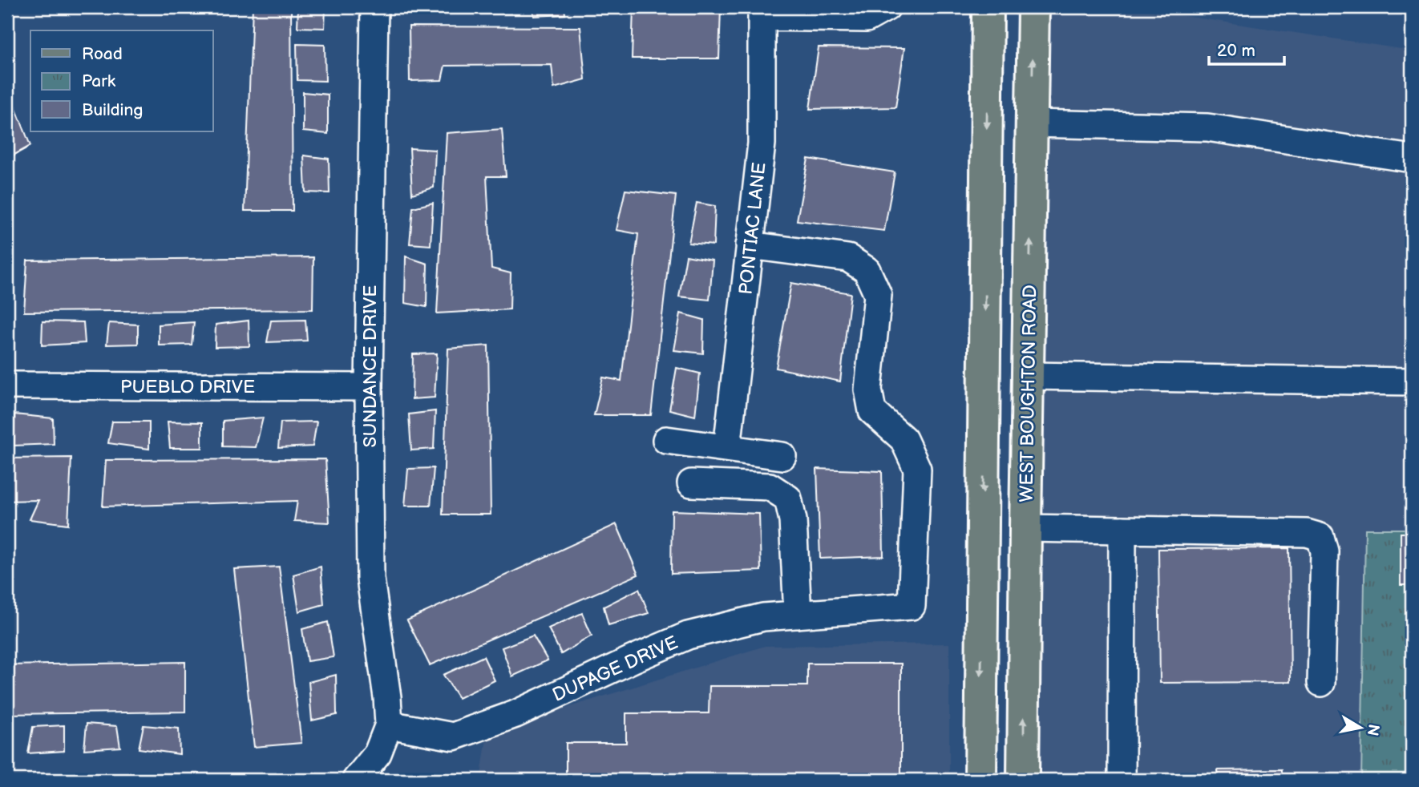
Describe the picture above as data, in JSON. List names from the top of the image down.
{
  "streets": {
    "main road": ["WEST BOUGHTON ROAD"],
    "street": [
      "PONTIAC LANE",
      "SUNDANCE DRIVE",
      "PUEBLO DRIVE",
      "DUPAGE DRIVE"
    ]
  },
  "crossings": [
    ["PONTIAC LANE", "DUPAGE DRIVE"],
    ["SUNDANCE DRIVE", "PUEBLO DRIVE"],
    ["SUNDANCE DRIVE", "DUPAGE DRIVE"]
  ],
  "legend": ["Road", "Park", "Building"],
  "scale_bar": "20 m",
  "north": "right"
}
